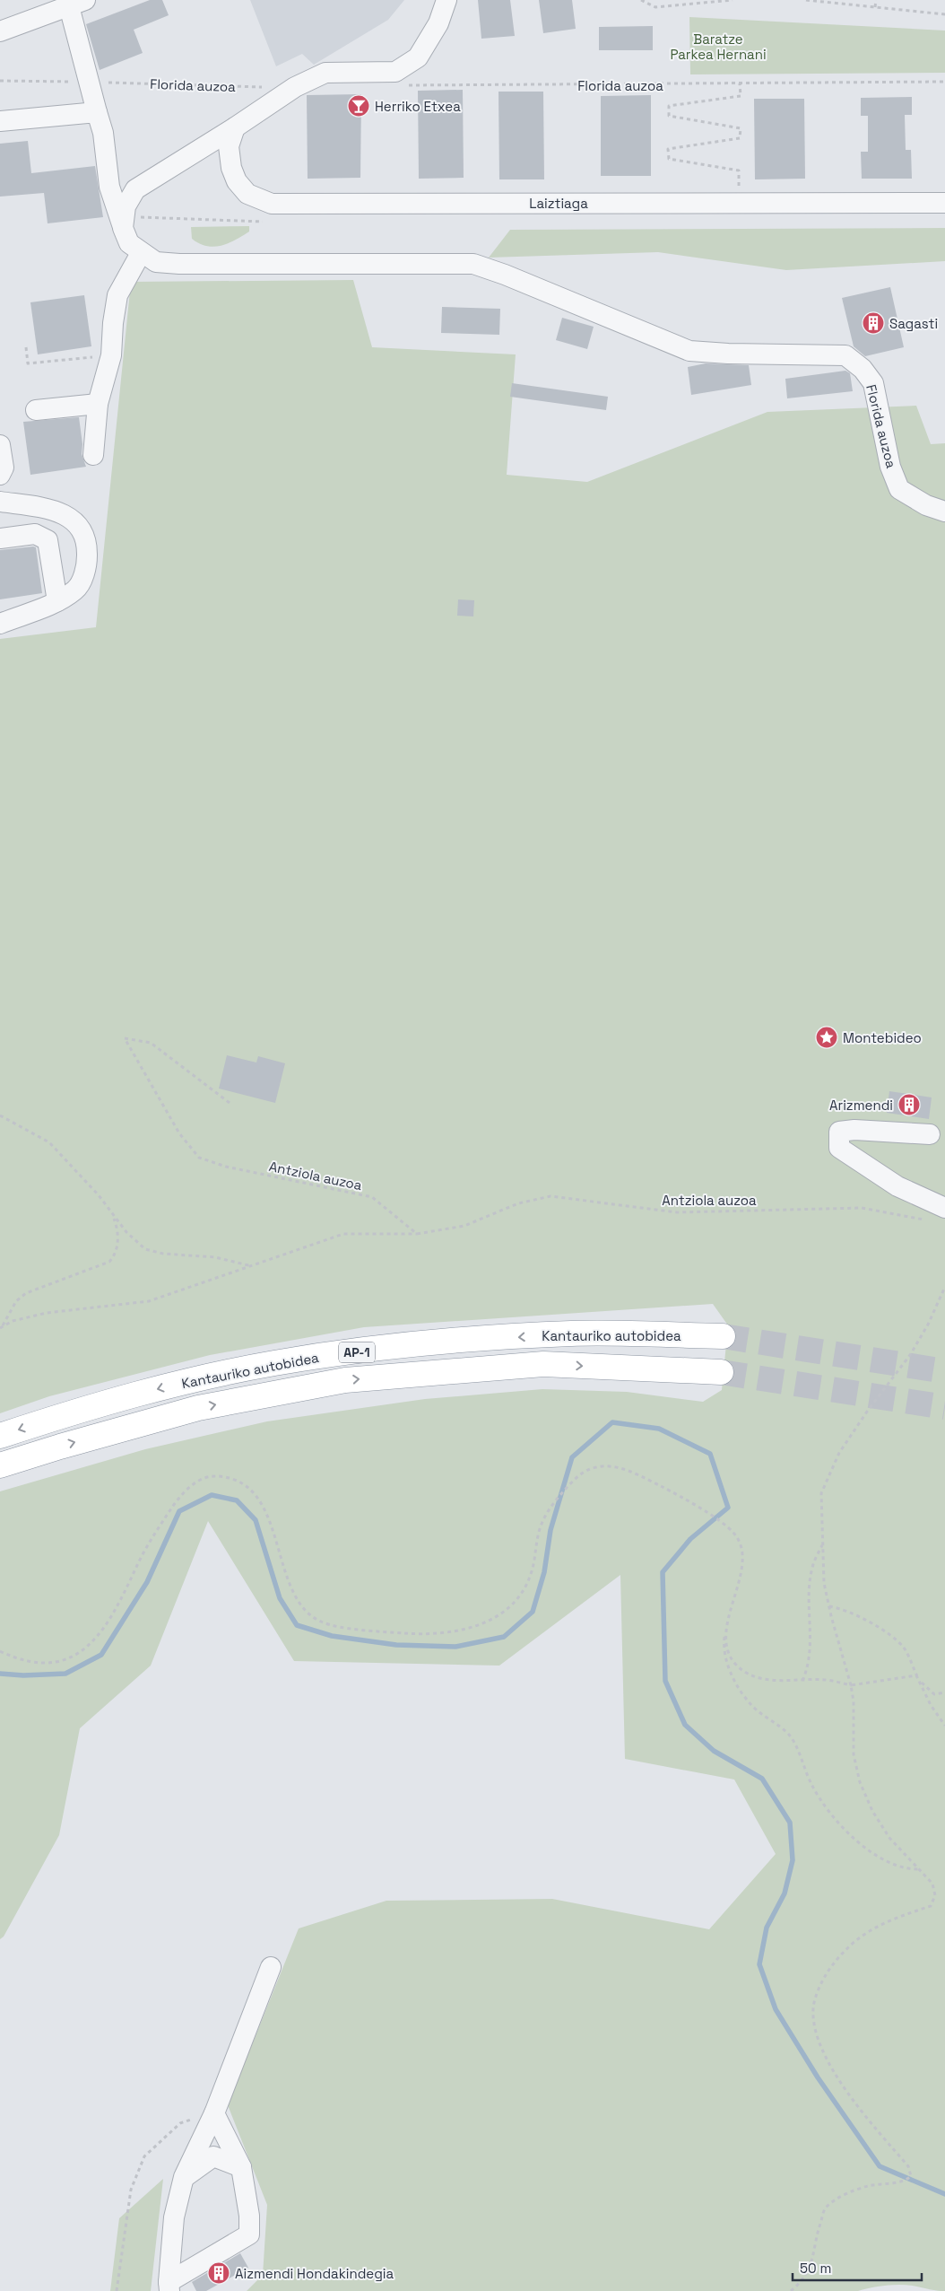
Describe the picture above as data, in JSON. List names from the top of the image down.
{
  "streets": {
    "highway": ["Kantauriko autobidea", "AP-1"],
    "street": ["Florida auzoa", "Laiztiaga"],
    "path": ["Antziola auzoa"]
  },
  "parks": ["Baratze Parkea Hernani"],
  "places": {
    "bar": ["Herriko Etxea"],
    "building": ["Sagasti", "Arizmendi", "Aizmendi Hondakindegia"],
    "place": ["Montebideo"]
  },
  "scale_bar": "50 m"
}
